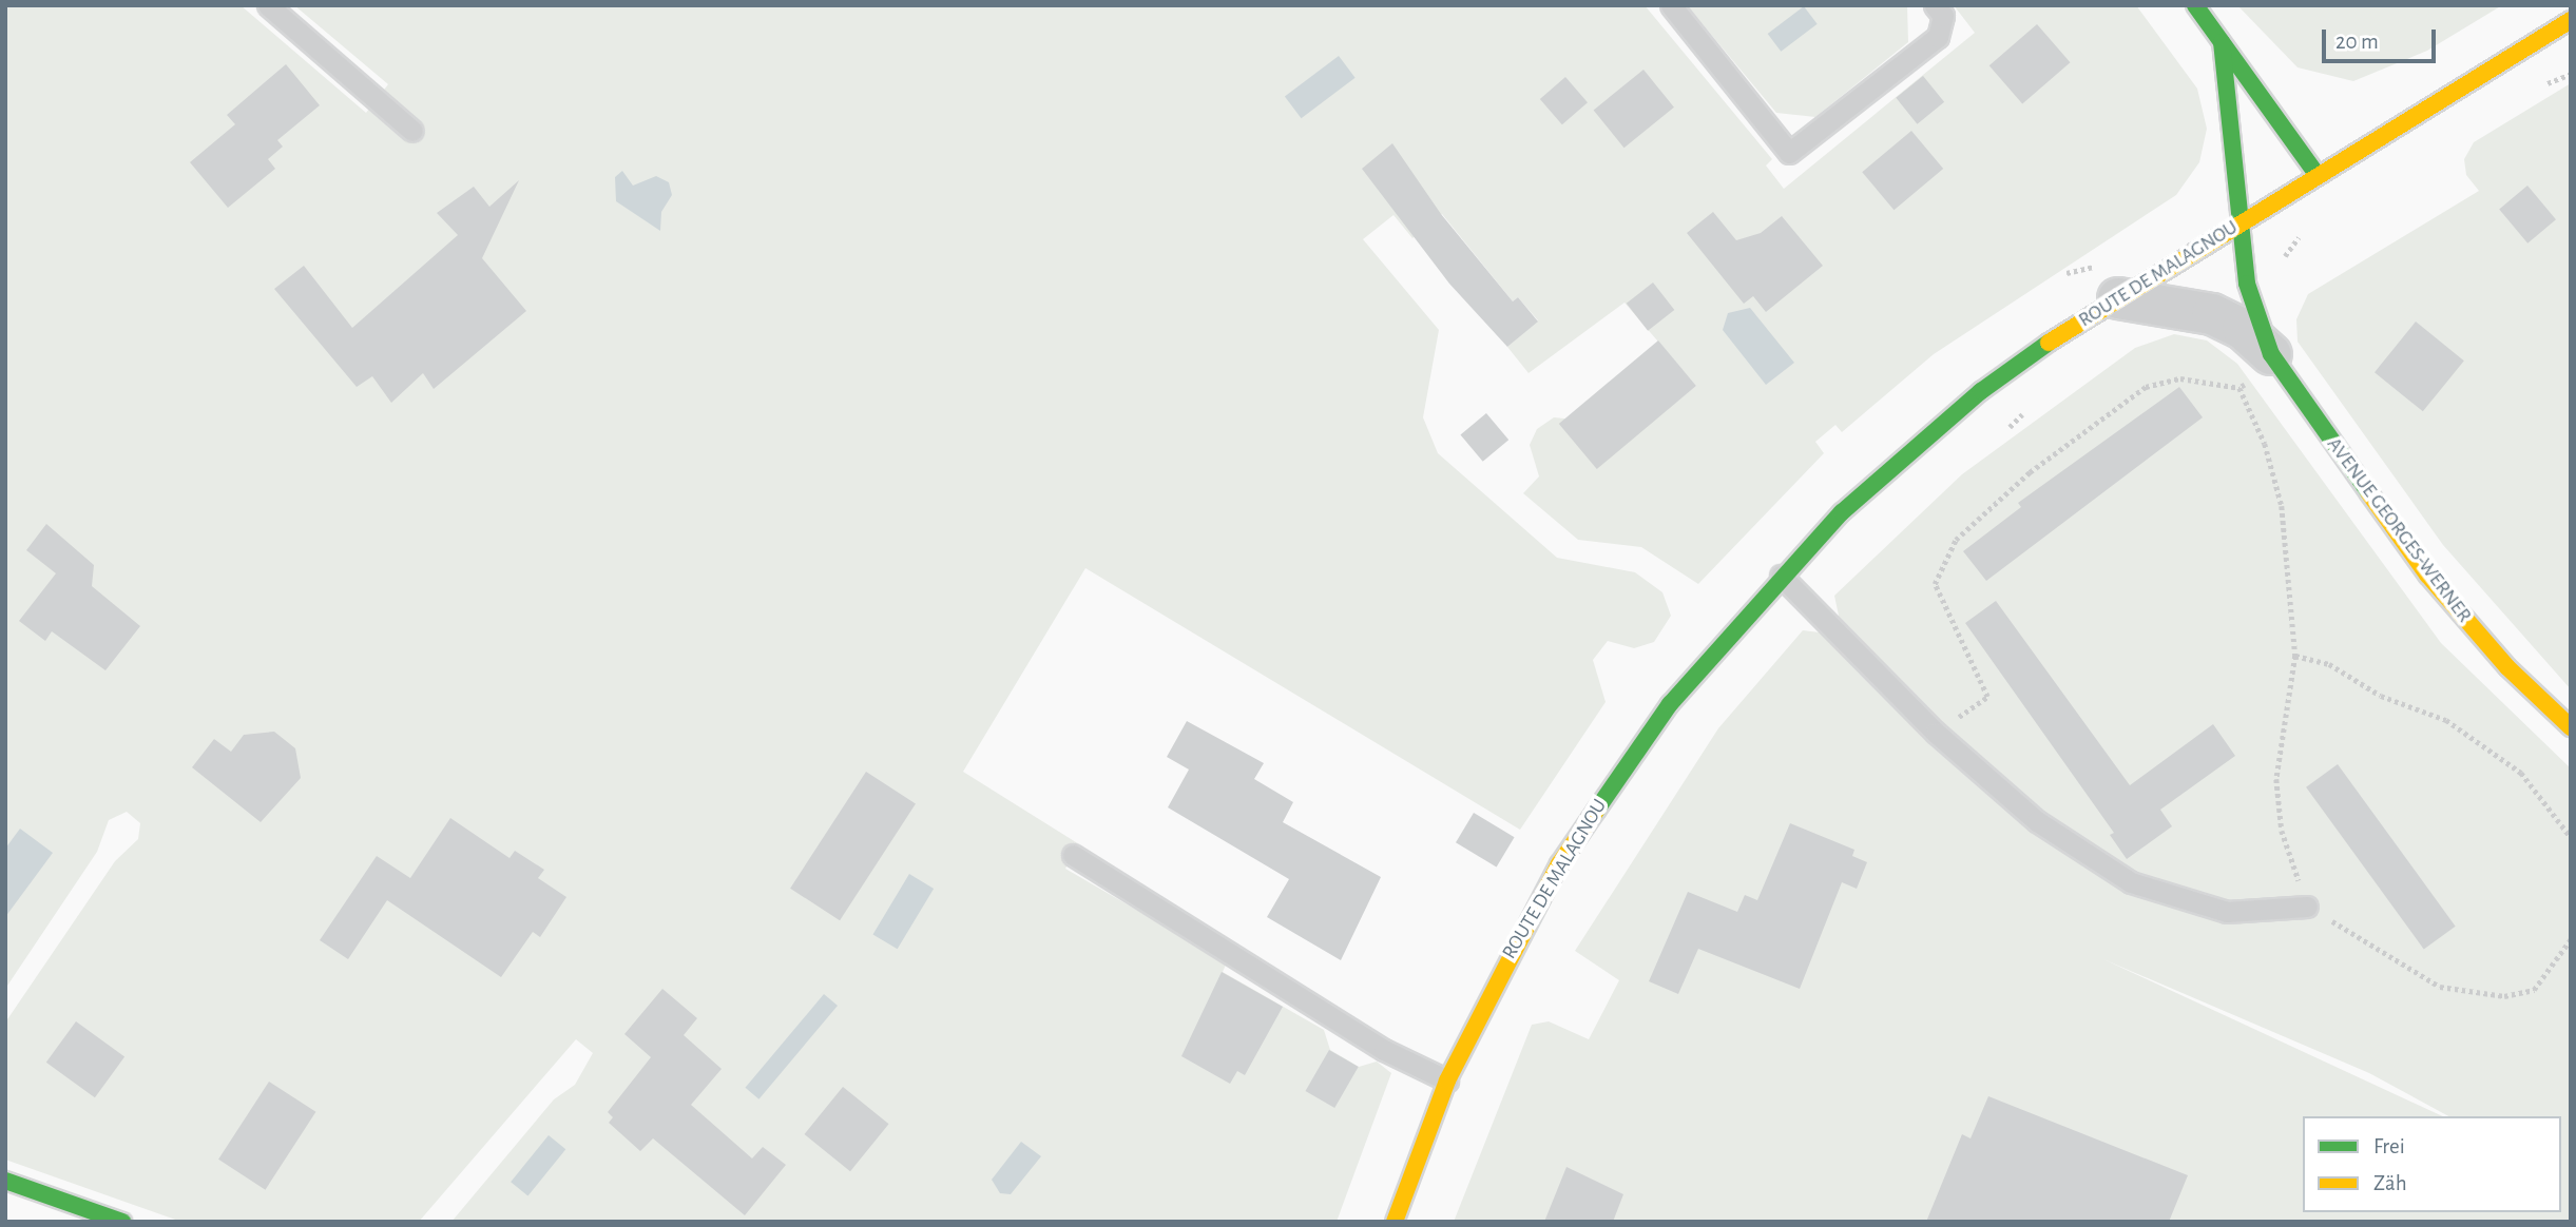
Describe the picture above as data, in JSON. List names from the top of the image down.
{
  "streets": {
    "main road": ["ROUTE DE MALAGNOU", "AVENUE GEORGES-WERNER"]
  },
  "crossings": [
    ["ROUTE DE MALAGNOU", "AVENUE GEORGES-WERNER"]
  ],
  "legend": ["Frei", "Zäh"],
  "scale_bar": "20 m"
}
